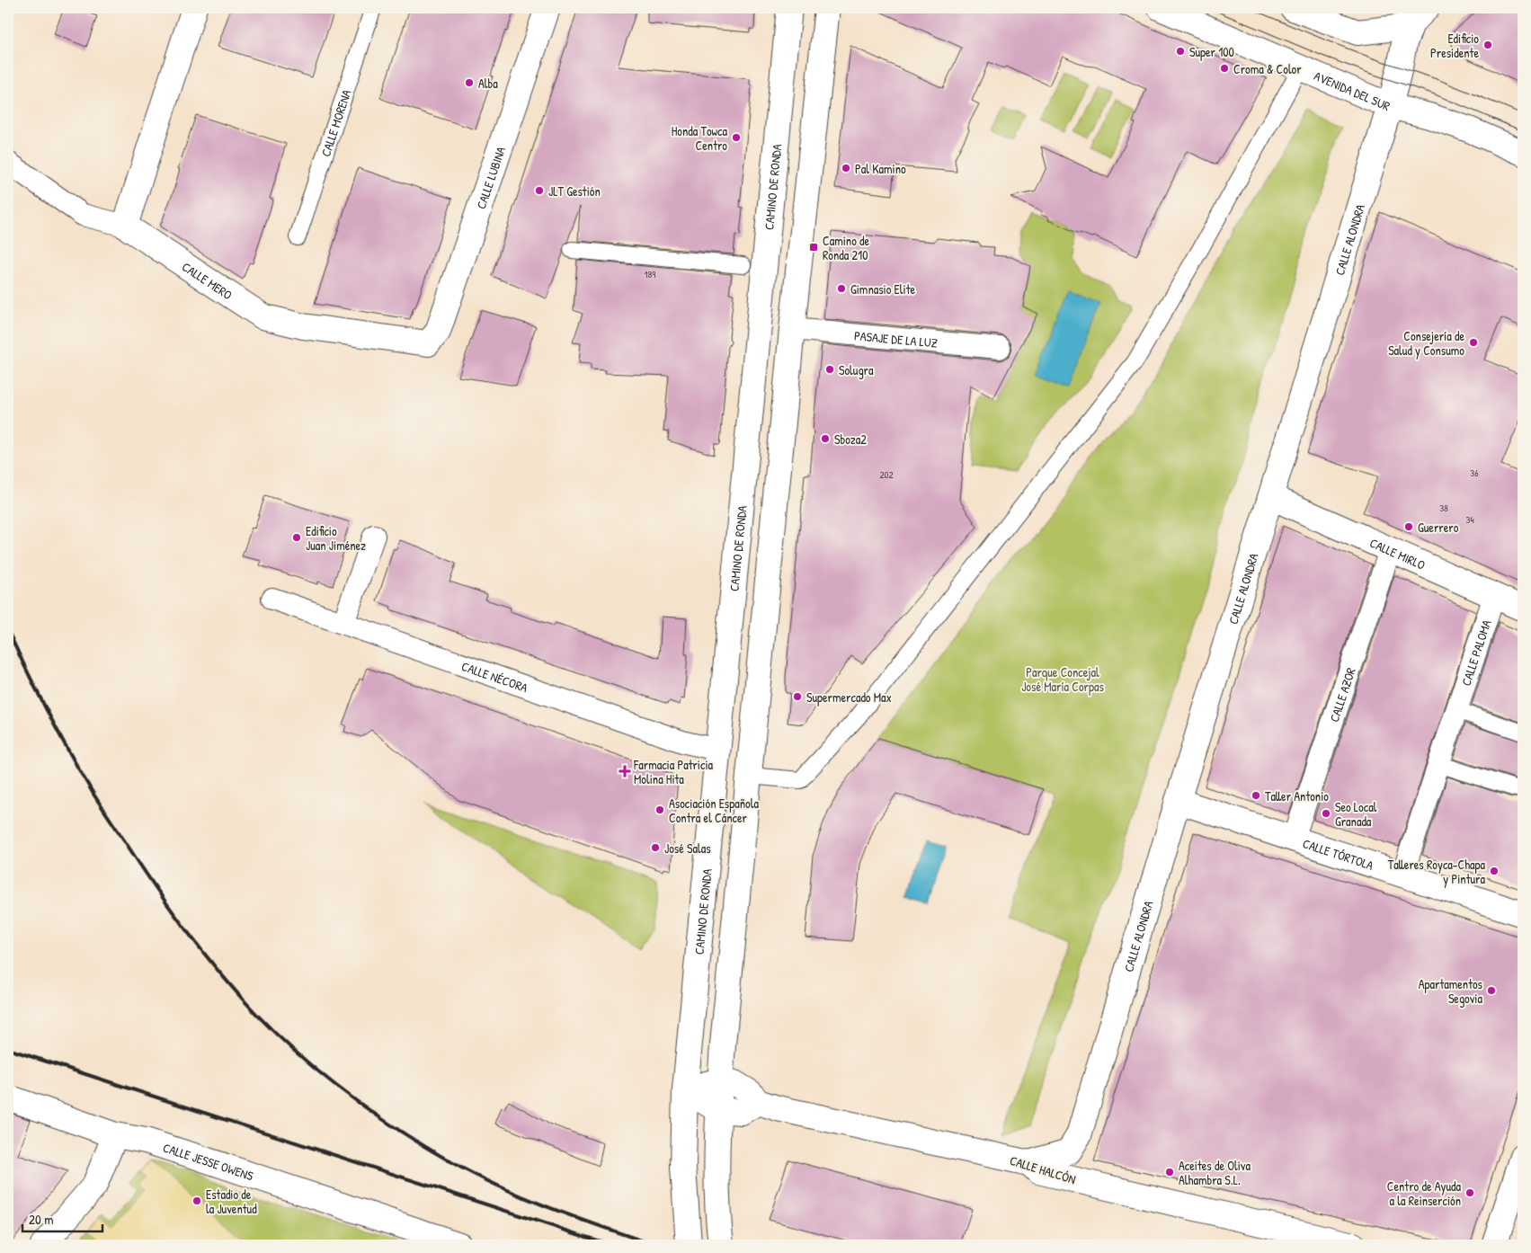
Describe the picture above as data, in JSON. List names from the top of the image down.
{
  "streets": {
    "main road": [
      "AVENIDA DEL SUR",
      "CALLE LUBINA",
      "CAMINO DE RONDA",
      "CALLE ALONDRA",
      "CALLE MERO",
      "CALLE MIRLO",
      "CALLE TÓRTOLA",
      "CALLE JESSE OWENS",
      "CALLE HALCÓN"
    ],
    "street": [
      "CALLE MORENA",
      "PASAJE DE LA LUZ",
      "CALLE PALOMA",
      "CALLE NÉCORA",
      "CALLE AZOR"
    ]
  },
  "crossings": [
    ["AVENIDA DEL SUR", "CALLE ALONDRA"],
    ["CALLE LUBINA", "CALLE MERO"],
    ["CAMINO DE RONDA", "CALLE NÉCORA"],
    ["CALLE ALONDRA", "CALLE MIRLO"],
    ["CALLE ALONDRA", "CALLE TÓRTOLA"],
    ["CALLE MIRLO", "CALLE PALOMA"],
    ["CALLE MIRLO", "CALLE AZOR"],
    ["CALLE PALOMA", "CALLE TÓRTOLA"],
    ["CALLE AZOR", "CALLE TÓRTOLA"]
  ],
  "parks": ["Parque Concejal José María Corpas"],
  "places": {
    "other": [
      "Edificio Presidente",
      "Super 100",
      "Croma & Color",
      "Alba",
      "Honda Towca Centro",
      "Pal Kamino",
      "JLT Gestión",
      "Gimnasio Elite",
      "Consejería de Salud y Consumo",
      "Solugra",
      "Sboza2",
      "Guerrero",
      "Edificio Juan Jiménez",
      "Supermercado Max",
      "Taller Antonio",
      "Asociación Española Contra el Cáncer",
      "Seo Local Granada",
      "José Salas",
      "Talleres Royca-Chapa y Pintura",
      "Apartamentos Segovia",
      "Aceites de Oliva Alhambra S.L.",
      "Centro de Ayuda a la Reinserción",
      "Estadio de la Juventud"
    ],
    "transit": ["Camino de Ronda 210"],
    "health": ["Farmacia Patricia Molina Hita"]
  },
  "house_numbers": [
    "189",
    "36",
    "202",
    "38",
    "34"
  ],
  "scale_bar": "20 m"
}
